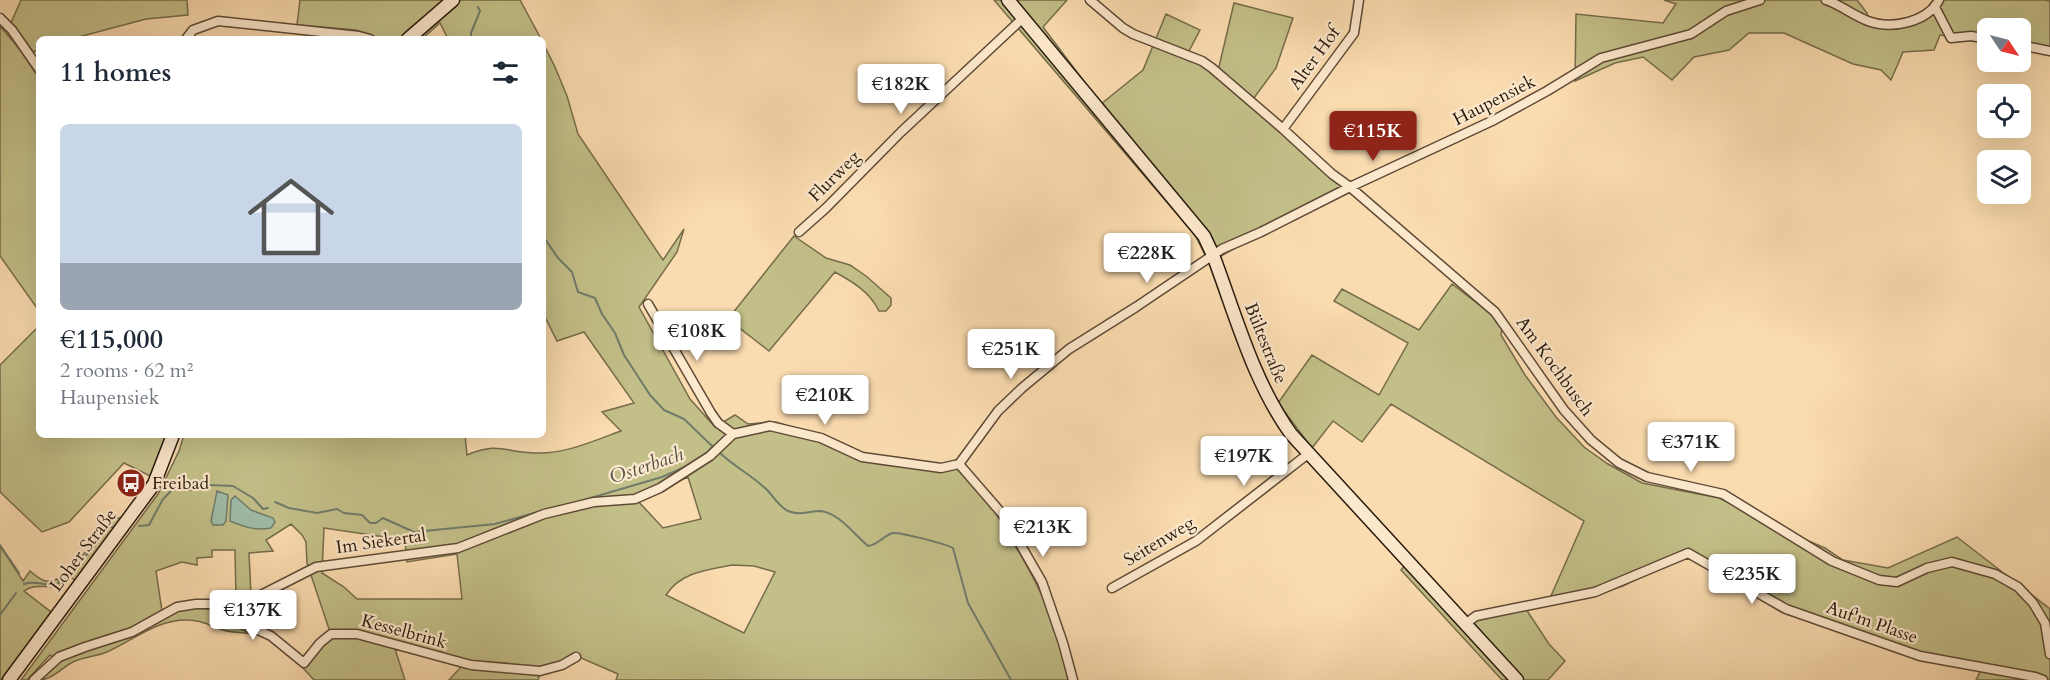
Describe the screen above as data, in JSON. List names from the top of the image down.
{
  "streets": {
    "street": [
      "Alter Hof",
      "Haupensiek",
      "Flurweg",
      "Bültestraße",
      "Am Kochbusch",
      "Im Siekertal",
      "Seitenweg",
      "Loher Straße",
      "Auf'm Plasse",
      "Kesselbrink"
    ]
  },
  "crossings": [
    ["Alter Hof", "Am Kochbusch"],
    ["Haupensiek", "Bültestraße"],
    ["Haupensiek", "Am Kochbusch"],
    ["Flurweg", "Bültestraße"],
    ["Bültestraße", "Seitenweg"],
    ["Bültestraße", "Auf'm Plasse"],
    ["Im Siekertal", "Kesselbrink"]
  ],
  "water": ["Osterbach"],
  "places": {
    "bus stop": ["Freibad"]
  },
  "north": "bottom right",
  "page": {
    "heading": "11 homes",
    "price": [
      "€182K",
      "€115K",
      "€228K",
      "€108K",
      "€251K",
      "€210K",
      "€371K",
      "€197K",
      "€213K",
      "€235K",
      "€137K"
    ],
    "list": [
      {
        "name": "€115,000",
        "note": "2 rooms · 62 m² · Haupensiek"
      }
    ]
  }
}
